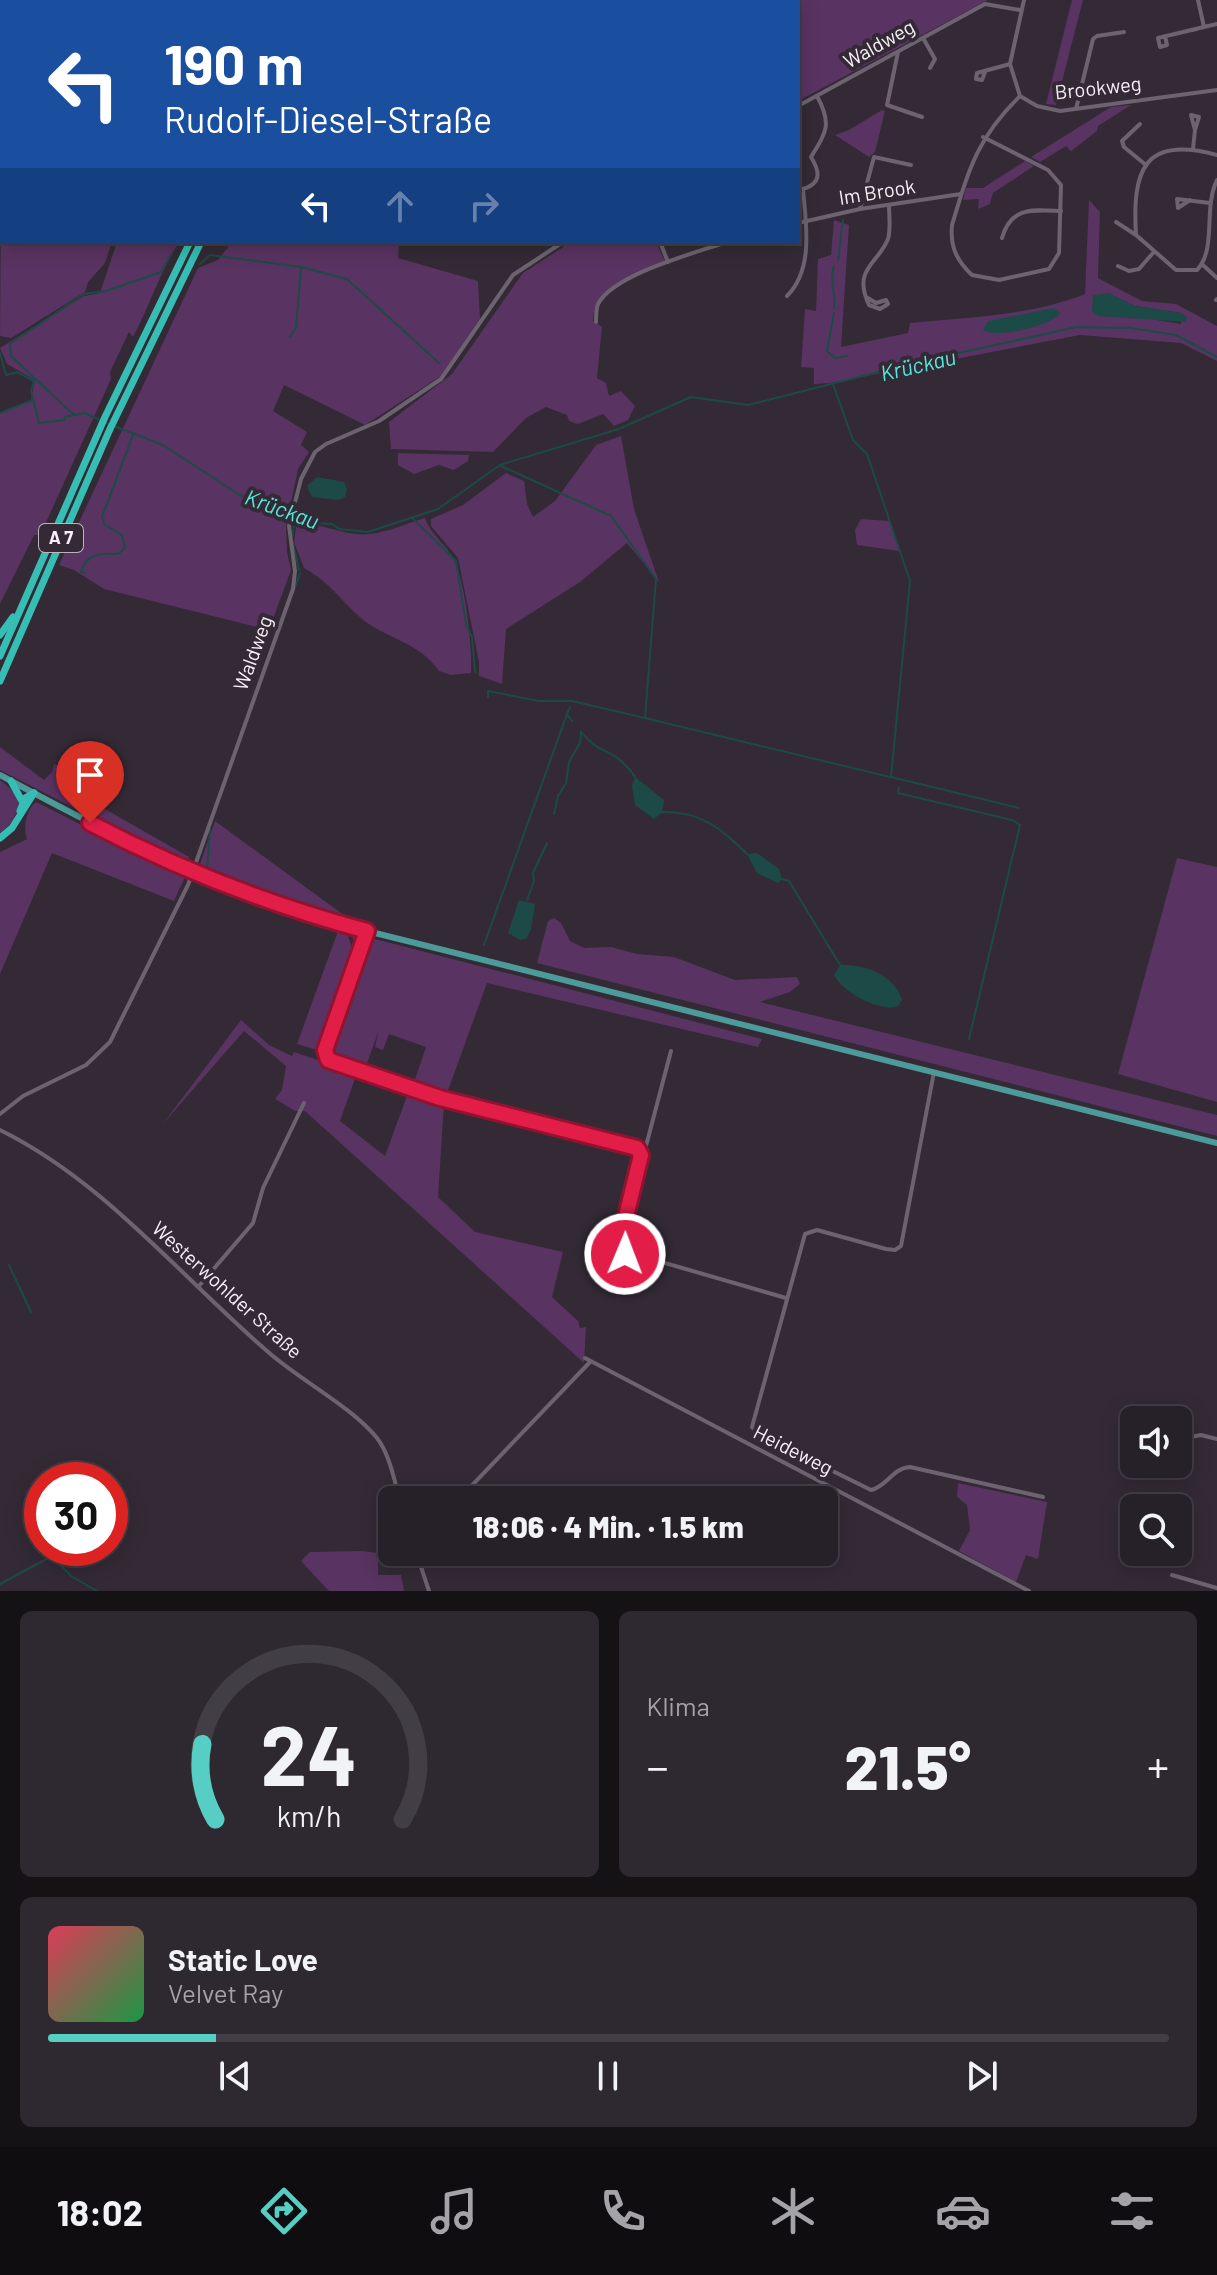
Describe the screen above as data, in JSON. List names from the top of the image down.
{
  "streets": {
    "highway": ["A 7"],
    "street": [
      "Waldweg",
      "Brookweg",
      "Im Brook",
      "Westerwohlder Straße",
      "Heideweg"
    ]
  },
  "water": ["Krückau"],
  "page": {
    "turn": ["190 m", "Rudolf-Diesel-Straße"],
    "limit": "30",
    "trip": "18:06 · 4 Min. · 1.5 km",
    "tile": "Klima",
    "heat": ["−", "21.5°", "+"],
    "song": ["Static Love", "Velvet Ray"],
    "tabs": "18:02",
    "gauge": ["24", "km/h"]
  }
}
